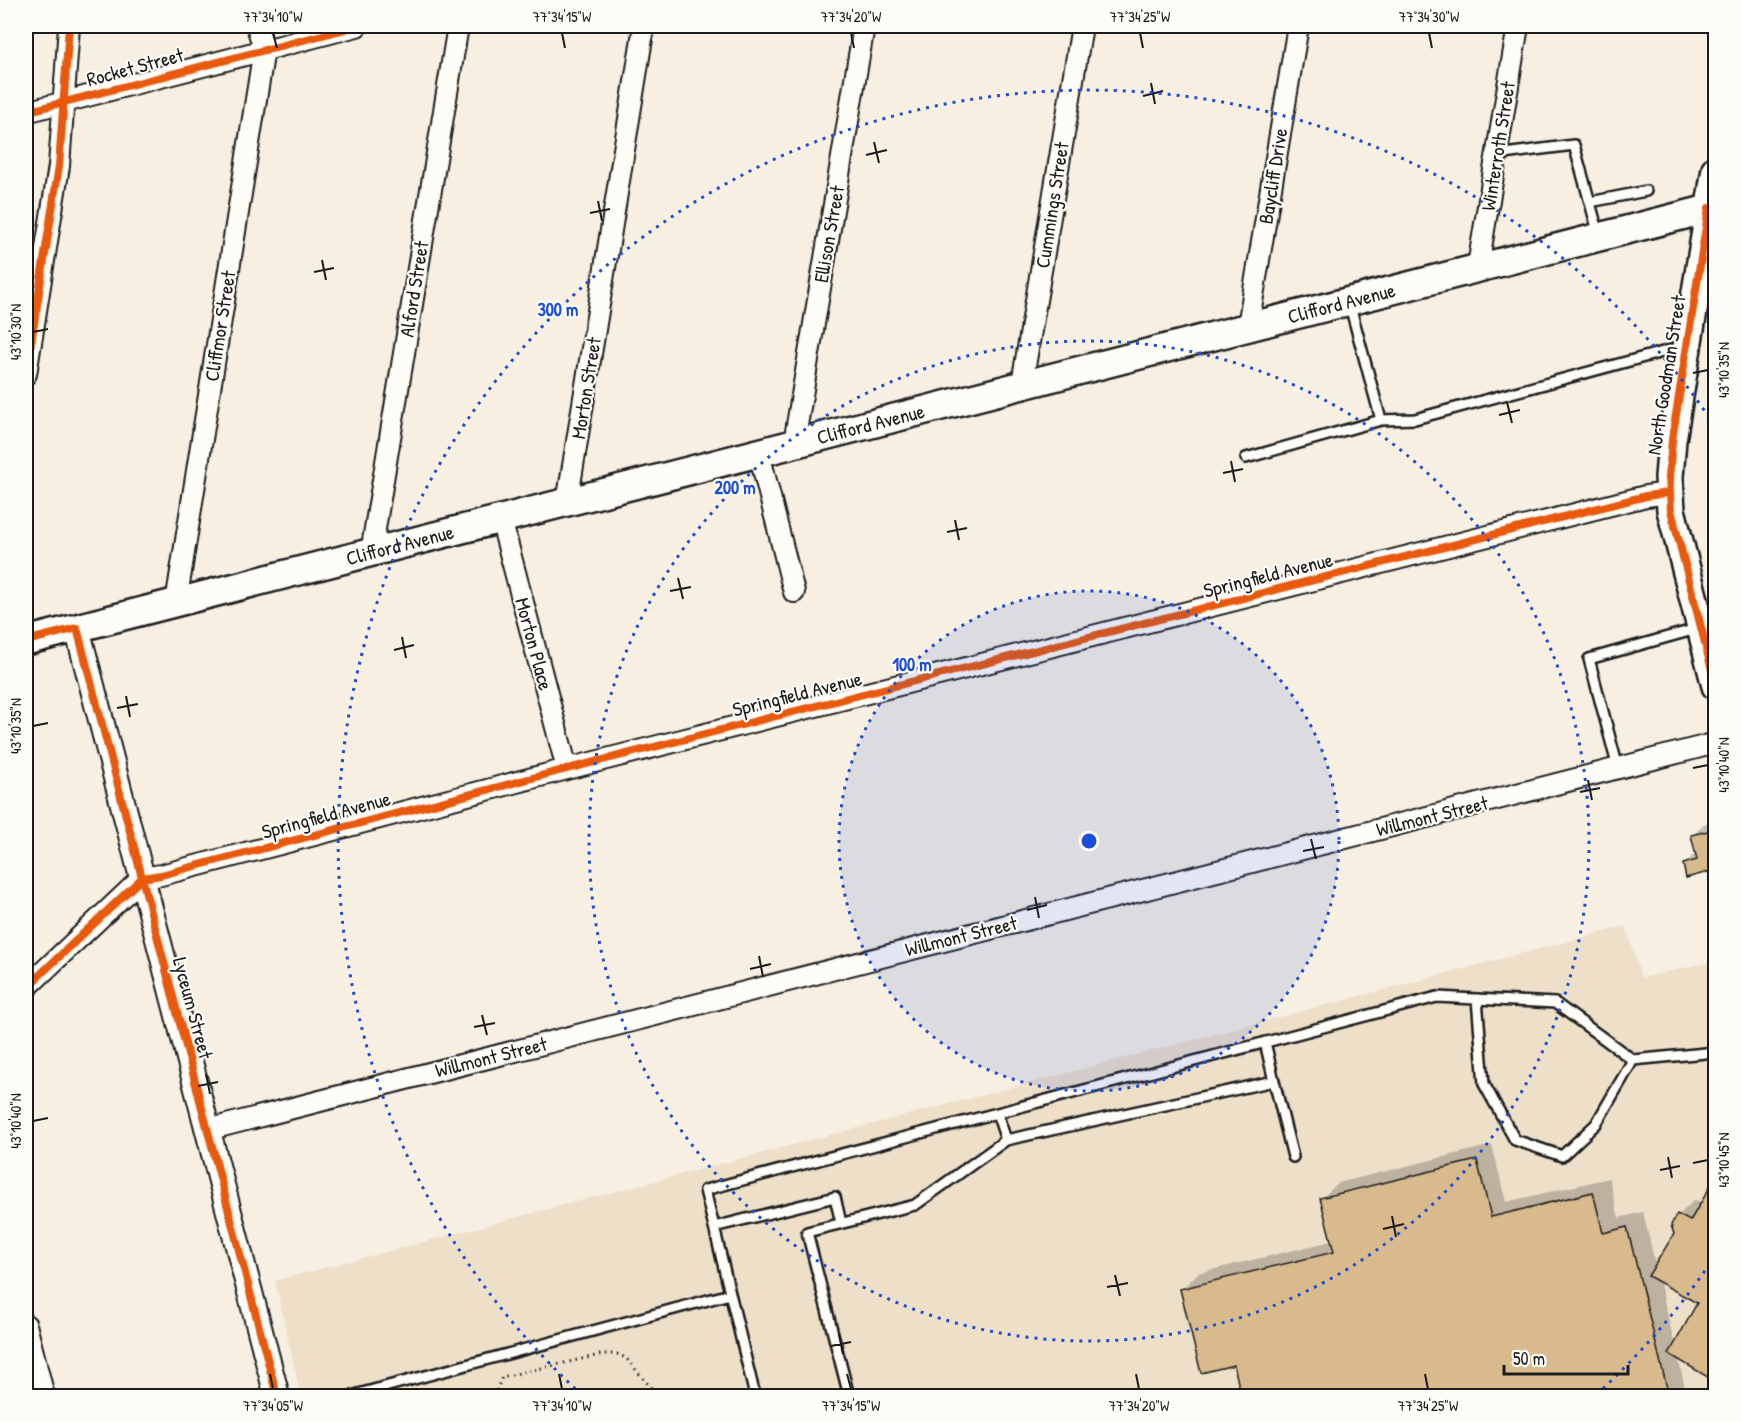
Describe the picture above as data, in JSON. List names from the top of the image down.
{
  "streets": {
    "main road": ["Clifford Avenue", "North Goodman Street"],
    "street": [
      "Rocket Street",
      "Winterroth Street",
      "Baycliff Drive",
      "Cummings Street",
      "Ellison Street",
      "Alford Street",
      "Cliffmor Street",
      "Morton Street",
      "Springfield Avenue",
      "Morton Place",
      "Willmont Street",
      "Lyceum Street"
    ]
  },
  "crossings": [
    ["Rocket Street", "Cliffmor Street"],
    ["Winterroth Street", "Clifford Avenue"],
    ["Baycliff Drive", "Clifford Avenue"],
    ["Cummings Street", "Clifford Avenue"],
    ["Ellison Street", "Clifford Avenue"],
    ["Alford Street", "Clifford Avenue"],
    ["Clifford Avenue", "Cliffmor Street"],
    ["Clifford Avenue", "North Goodman Street"],
    ["Clifford Avenue", "Morton Street"],
    ["Clifford Avenue", "Morton Place"],
    ["Clifford Avenue", "Lyceum Street"],
    ["North Goodman Street", "Springfield Avenue"],
    ["Springfield Avenue", "Morton Place"],
    ["Springfield Avenue", "Lyceum Street"],
    ["Willmont Street", "Lyceum Street"]
  ],
  "scale_bar": "50 m",
  "coordinates": [
    "77°34'10\"W",
    "77°34'15\"W",
    "77°34'20\"W",
    "77°34'25\"W",
    "77°34'30\"W",
    "43°10'30\"N",
    "43°10'35\"N",
    "43°10'40\"N",
    "43°10'45\"N",
    "77°34'05\"W"
  ],
  "rings": ["300 m", "200 m", "100 m"]
}
